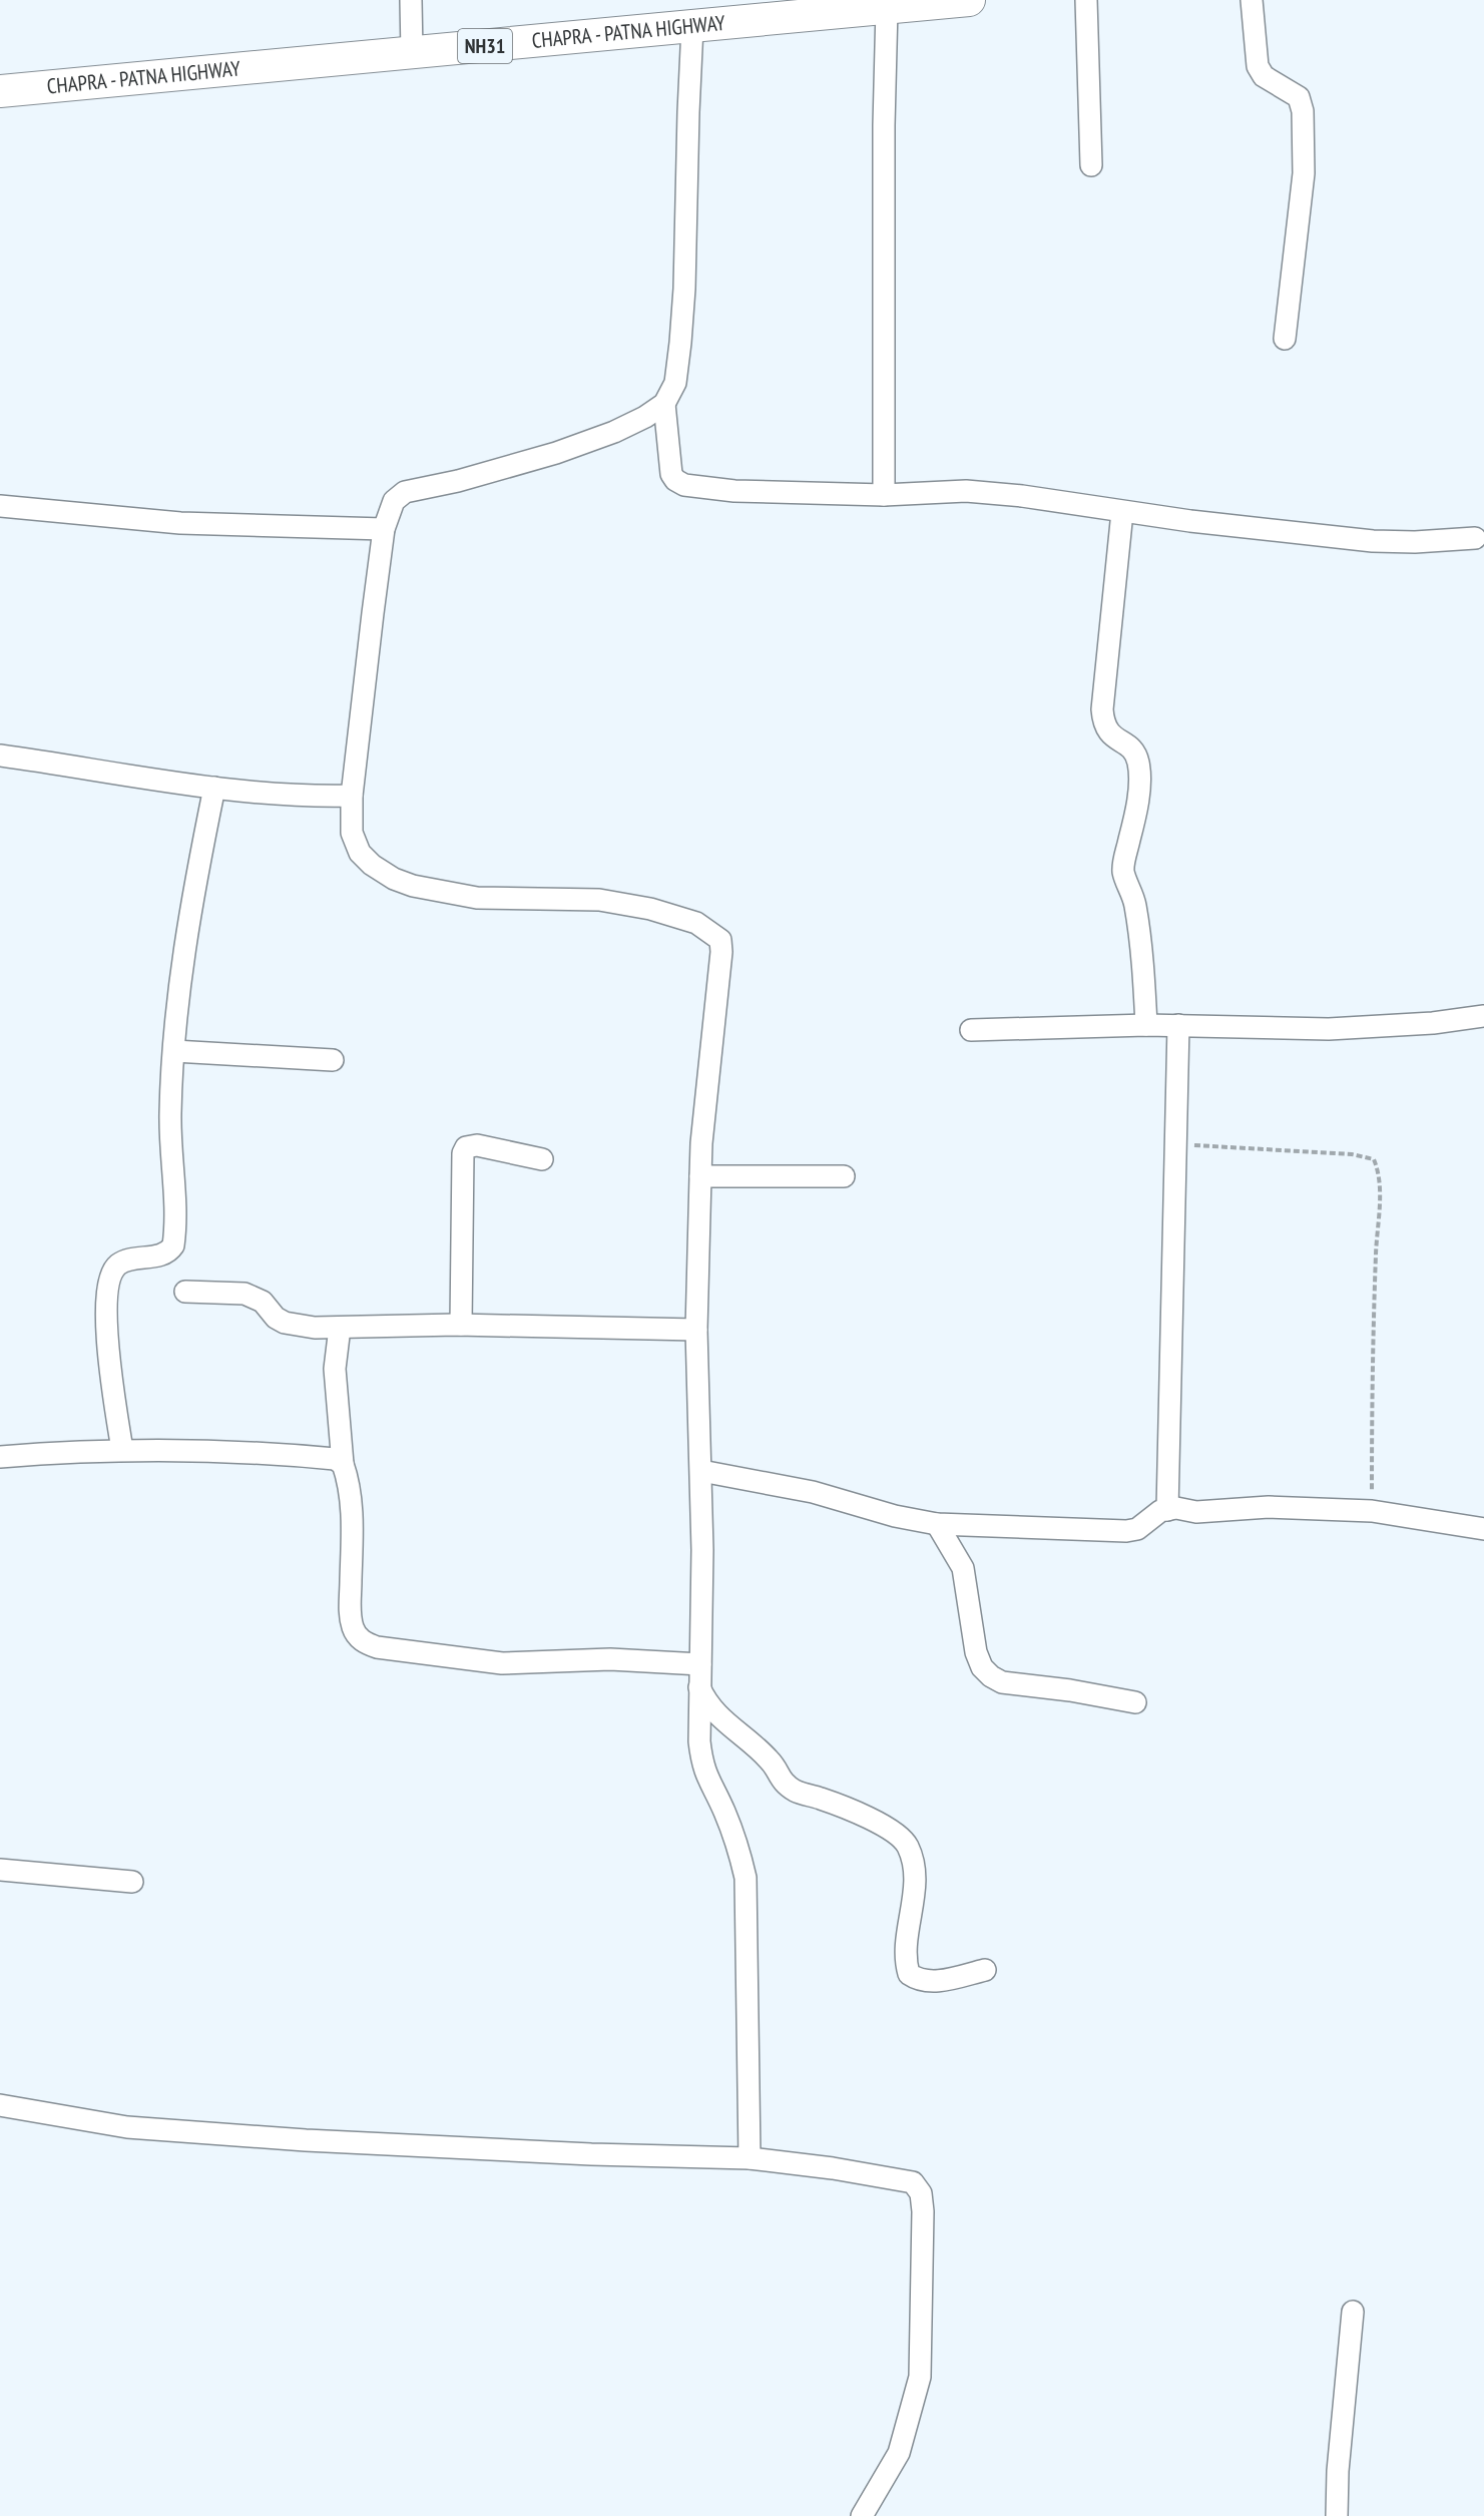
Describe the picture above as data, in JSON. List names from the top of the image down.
{
  "streets": {
    "highway": ["CHAPRA - PATNA HIGHWAY", "NH31"]
  }
}
